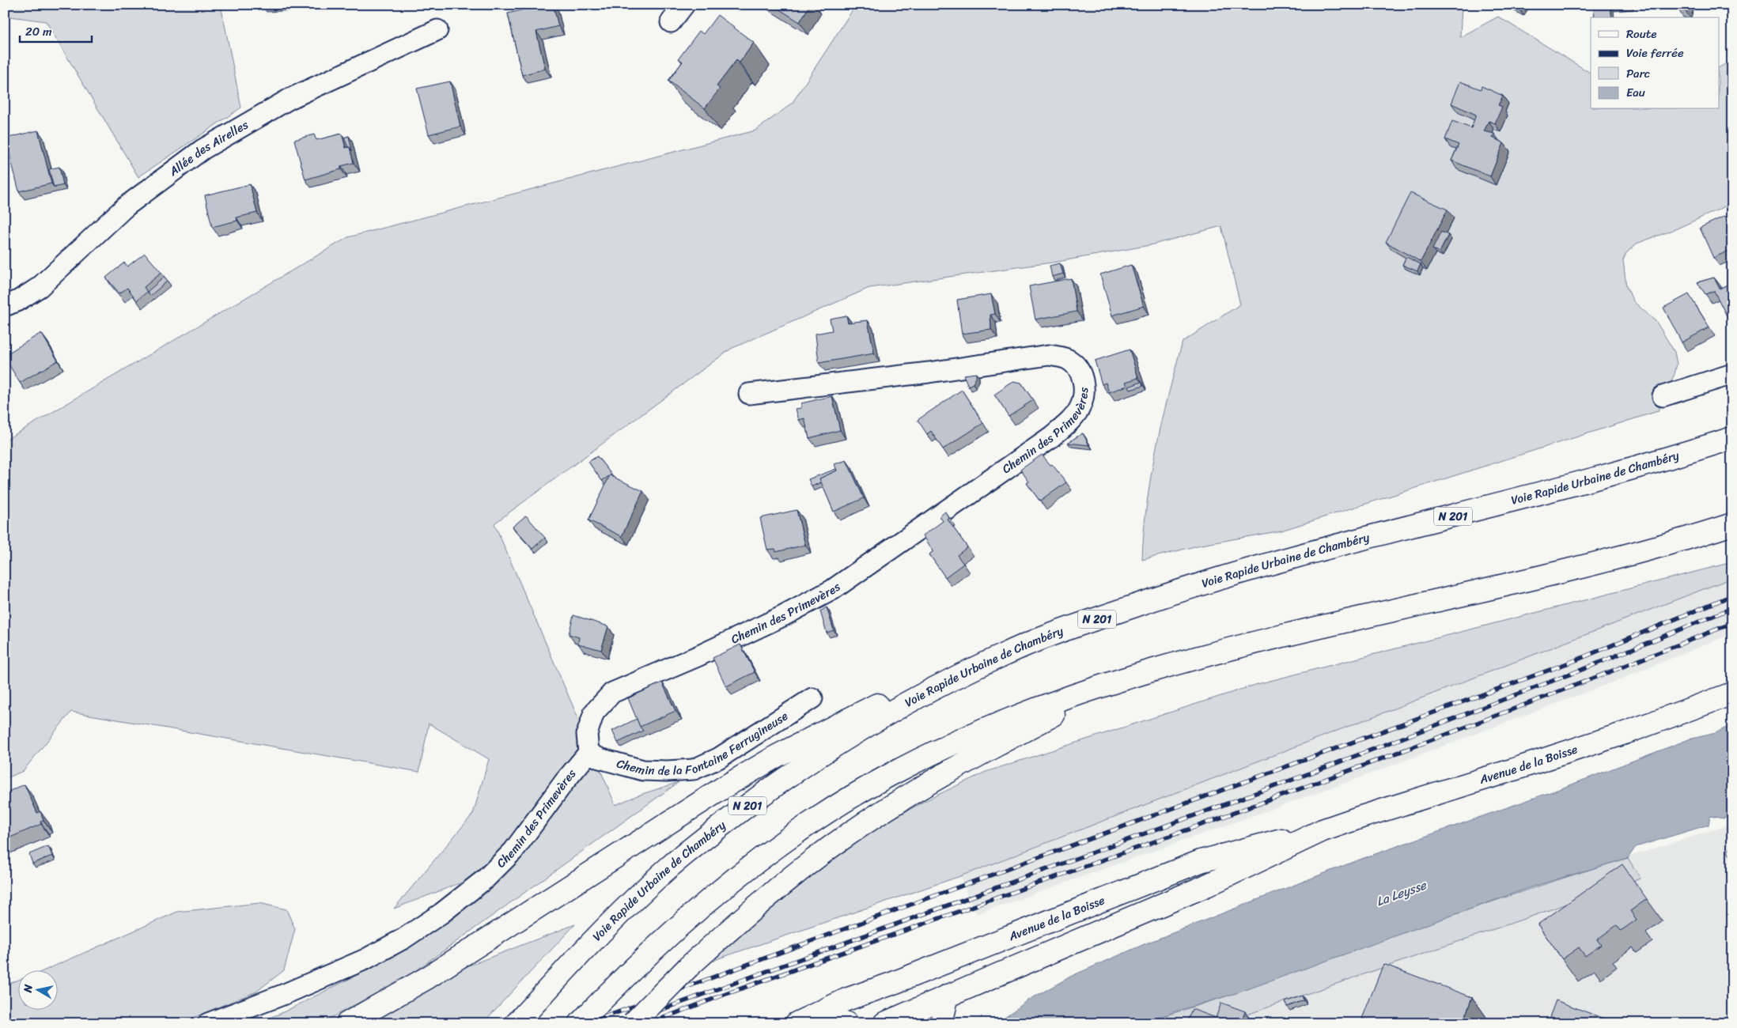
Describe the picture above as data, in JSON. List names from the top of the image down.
{
  "streets": {
    "main road": ["Voie Rapide Urbaine de Chambéry", "N 201", "Avenue de la Boisse"],
    "street": ["Allée des Airelles", "Chemin des Primevères", "Chemin de la Fontaine Ferrugineuse"]
  },
  "crossings": [
    ["Chemin des Primevères", "Chemin de la Fontaine Ferrugineuse"]
  ],
  "water": ["La Leysse"],
  "legend": [
    "Route",
    "Voie ferrée",
    "Parc",
    "Eau"
  ],
  "scale_bar": "20 m",
  "north": "left"
}
